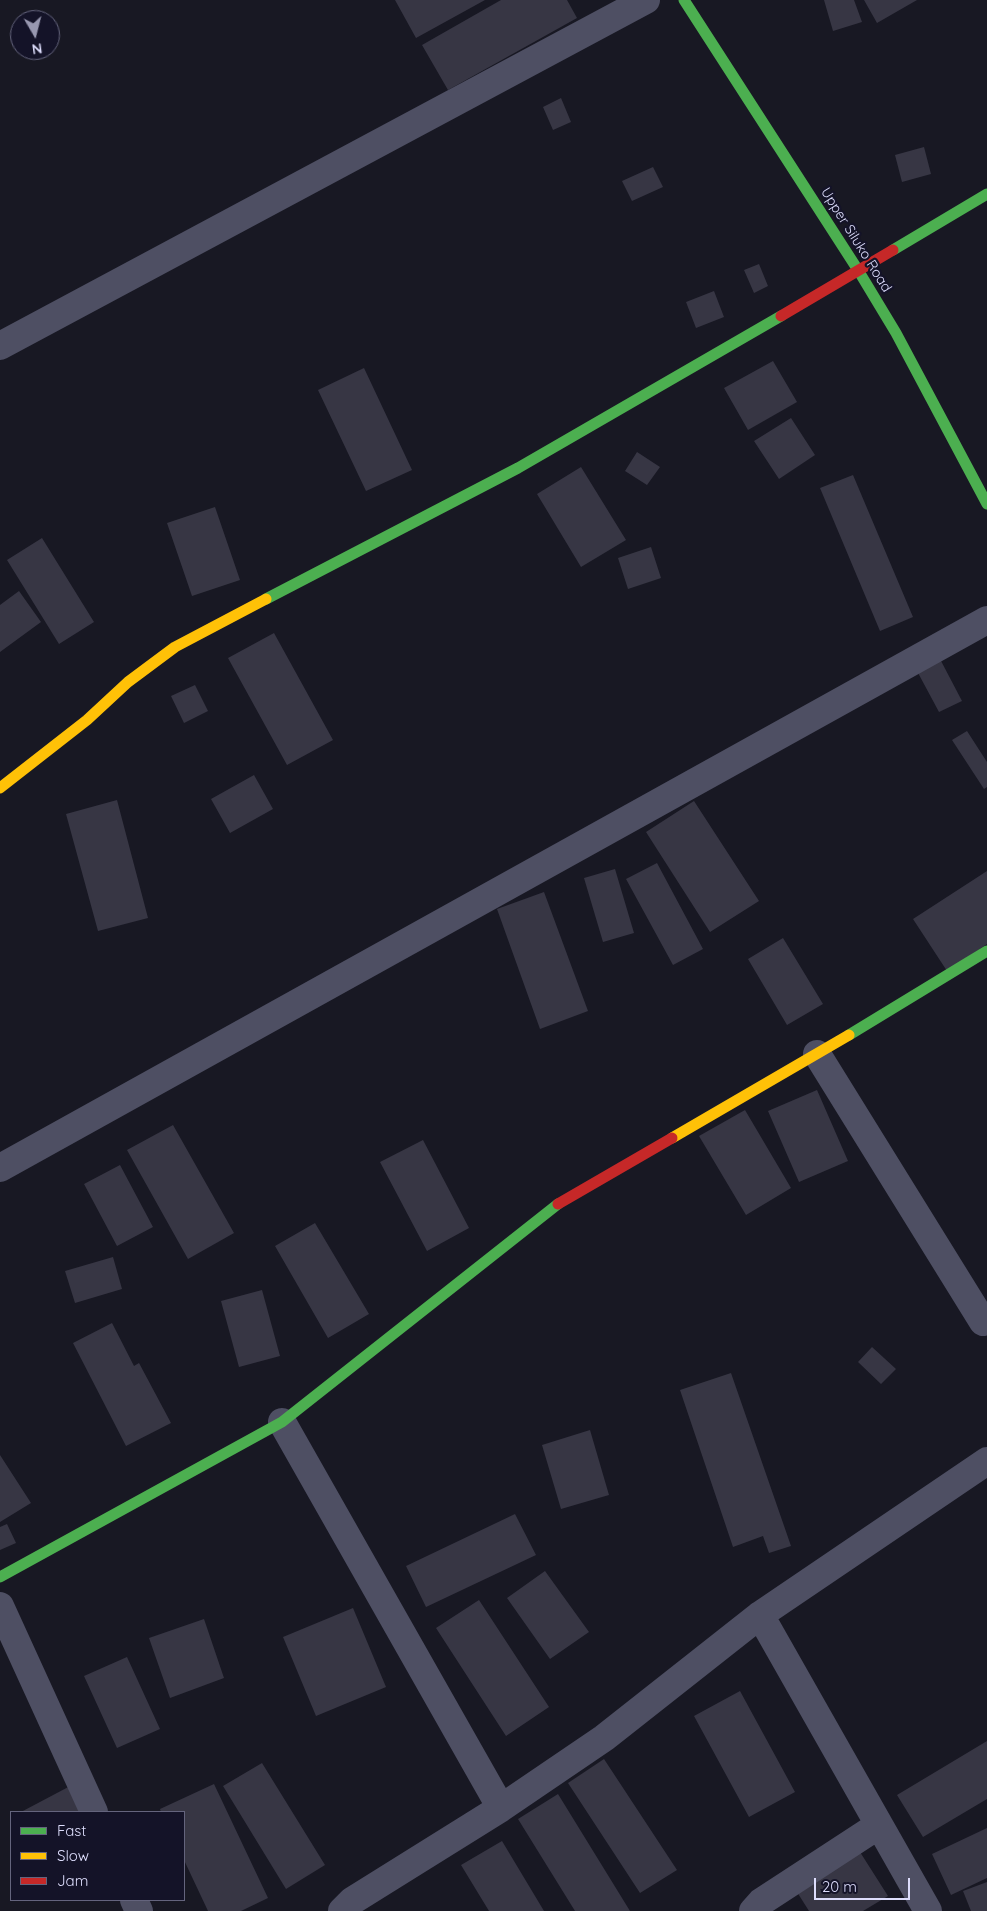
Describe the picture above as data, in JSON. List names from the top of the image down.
{
  "streets": {
    "street": ["Upper Siluko Road"]
  },
  "legend": ["Fast", "Slow", "Jam"],
  "scale_bar": "20 m",
  "north": "bottom"
}
